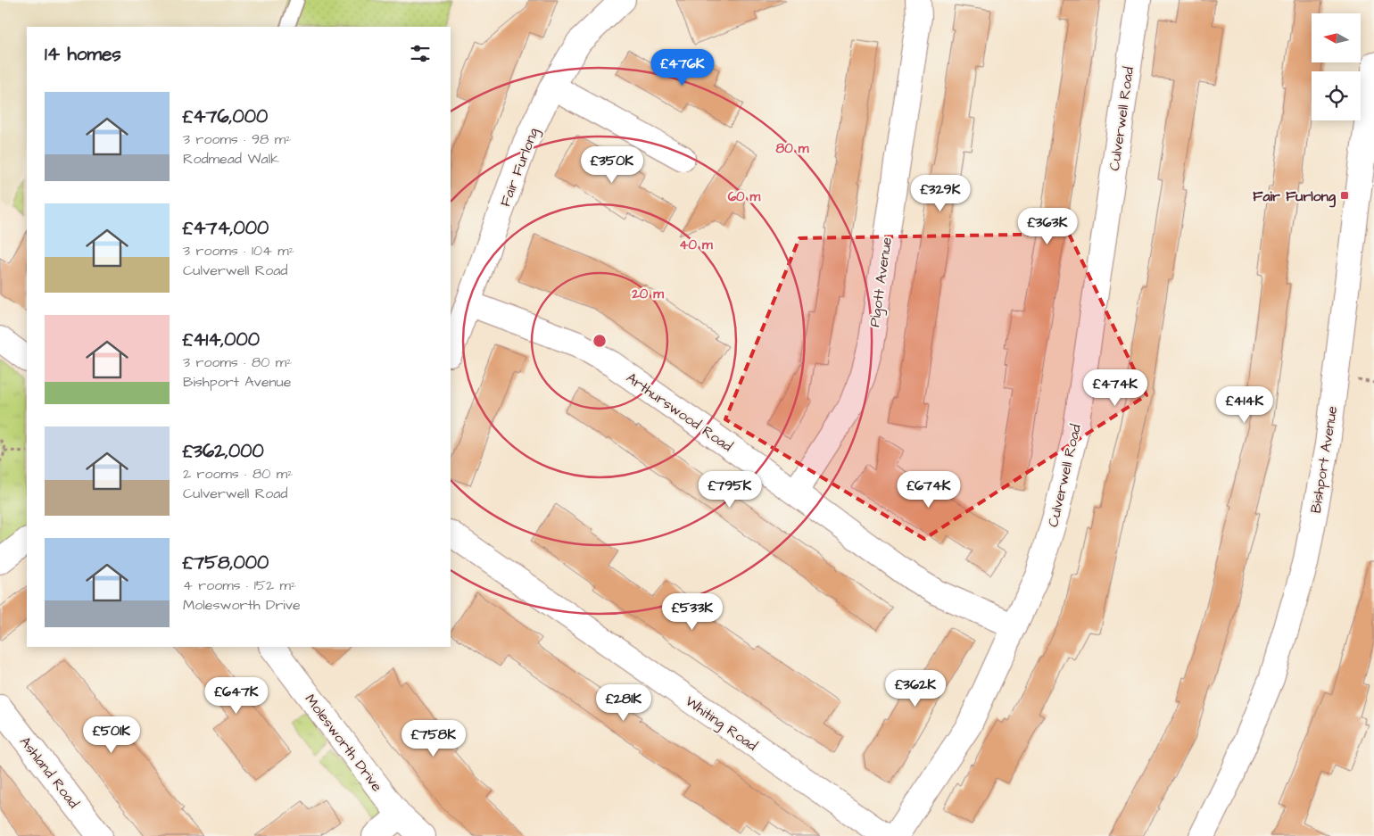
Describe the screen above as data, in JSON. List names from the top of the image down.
{
  "streets": {
    "street": [
      "Culverwell Road",
      "Fair Furlong",
      "Pigott Avenue",
      "Arthurswood Road",
      "Bishport Avenue",
      "Whiting Road",
      "Molesworth Drive",
      "Ashland Road"
    ]
  },
  "crossings": [
    ["Culverwell Road", "Arthurswood Road"],
    ["Fair Furlong", "Arthurswood Road"],
    ["Pigott Avenue", "Arthurswood Road"]
  ],
  "places": {
    "transit": ["Fair Furlong"]
  },
  "north": "left",
  "page": {
    "heading": "14 homes",
    "price": [
      "£476K",
      "£350K",
      "£329K",
      "£363K",
      "£474K",
      "£414K",
      "£795K",
      "£674K",
      "£533K",
      "£362K",
      "£647K",
      "£281K",
      "£501K",
      "£758K"
    ],
    "list": [
      {
        "name": "£476,000",
        "note": "3 rooms · 98 m² · Rodmead Walk"
      },
      {
        "name": "£474,000",
        "note": "3 rooms · 104 m² · Culverwell Road"
      },
      {
        "name": "£414,000",
        "note": "3 rooms · 80 m² · Bishport Avenue"
      },
      {
        "name": "£362,000",
        "note": "2 rooms · 80 m² · Culverwell Road"
      },
      {
        "name": "£758,000",
        "note": "4 rooms · 152 m² · Molesworth Drive"
      }
    ]
  },
  "rings": [
    "80 m",
    "60 m",
    "40 m",
    "20 m"
  ]
}
